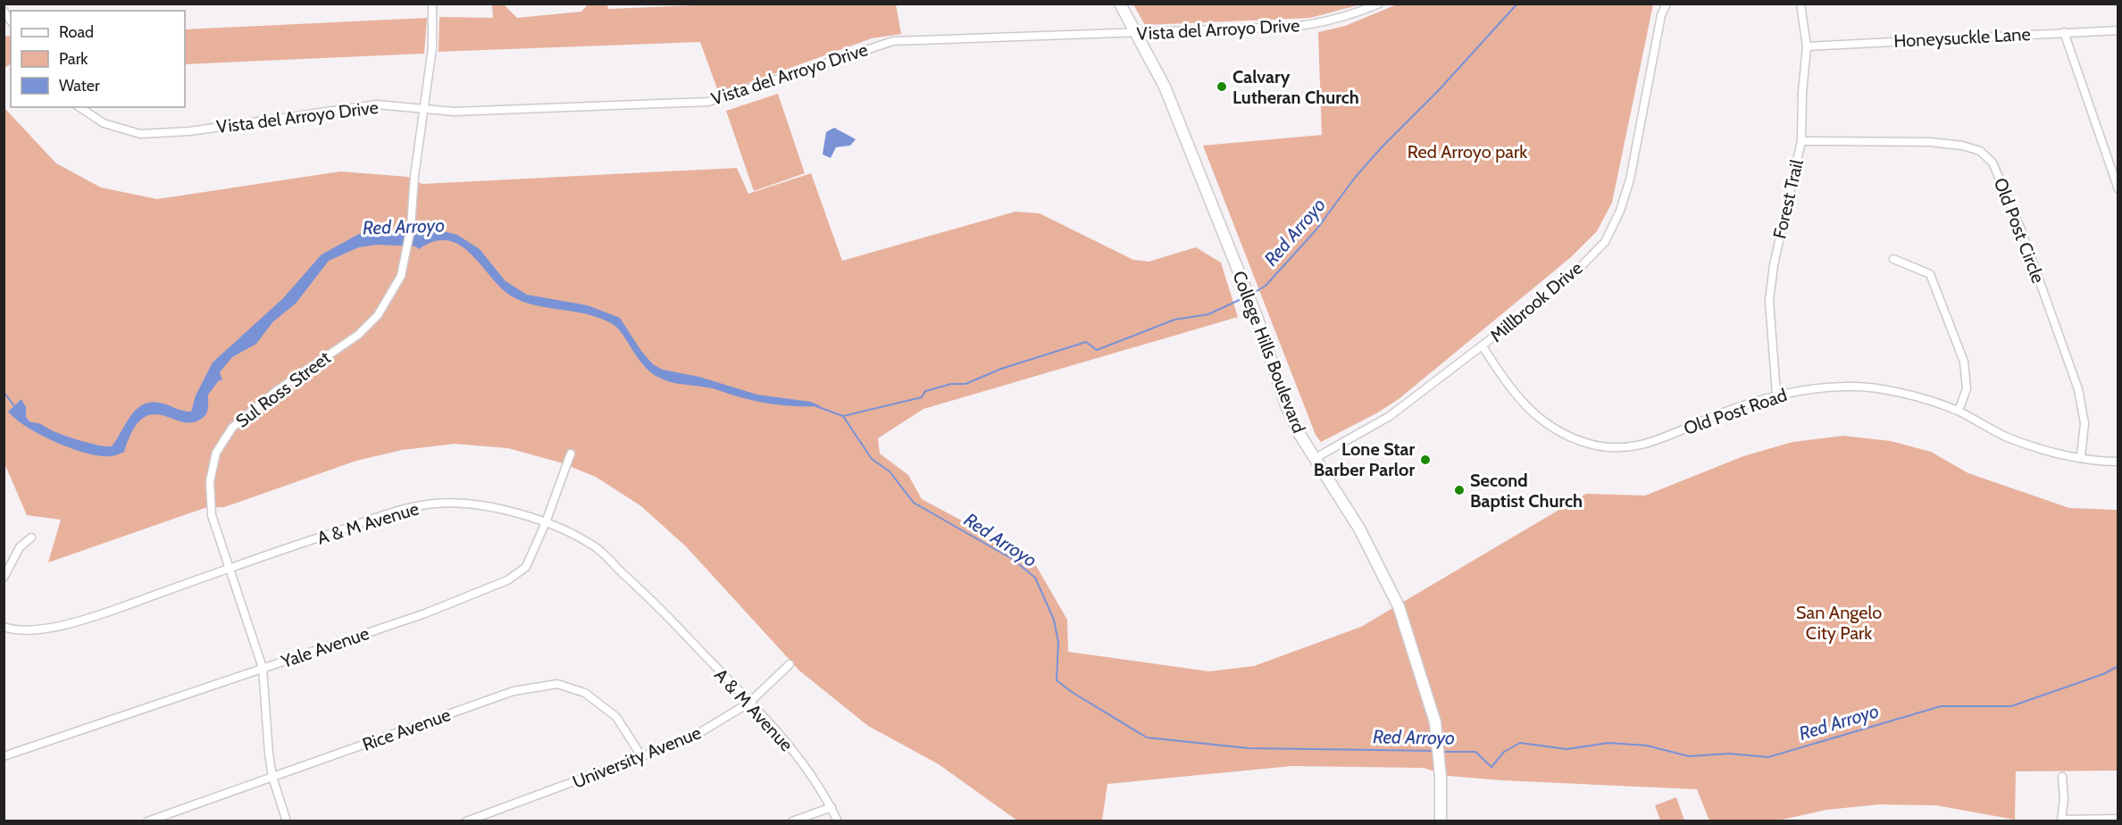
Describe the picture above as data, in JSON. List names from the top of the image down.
{
  "streets": {
    "street": [
      "Vista del Arroyo Drive",
      "Honeysuckle Lane",
      "Forest Trail",
      "Old Post Circle",
      "Millbrook Drive",
      "College Hills Boulevard",
      "Sul Ross Street",
      "Old Post Road",
      "A & M Avenue",
      "Yale Avenue",
      "Rice Avenue",
      "University Avenue"
    ]
  },
  "crossings": [
    ["Vista del Arroyo Drive", "College Hills Boulevard"],
    ["Vista del Arroyo Drive", "Sul Ross Street"],
    ["Honeysuckle Lane", "Forest Trail"],
    ["Forest Trail", "Old Post Circle"],
    ["Forest Trail", "Old Post Road"],
    ["Old Post Circle", "Old Post Road"],
    ["Millbrook Drive", "College Hills Boulevard"],
    ["Millbrook Drive", "Old Post Road"],
    ["Sul Ross Street", "A & M Avenue"],
    ["Sul Ross Street", "Yale Avenue"],
    ["Sul Ross Street", "Rice Avenue"],
    ["A & M Avenue", "Yale Avenue"],
    ["A & M Avenue", "University Avenue"],
    ["Rice Avenue", "University Avenue"]
  ],
  "water": ["Red Arroyo"],
  "parks": ["Red Arroyo park", "San Angelo City Park"],
  "places": ["Calvary Lutheran Church", "Lone Star Barber Parlor", "Second Baptist Church"],
  "legend": ["Road", "Park", "Water"]
}
